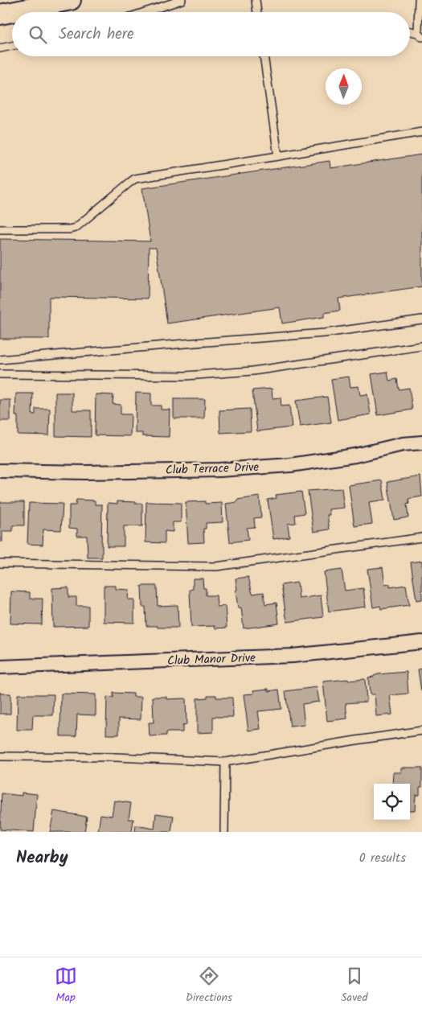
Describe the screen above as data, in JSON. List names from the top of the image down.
{
  "streets": {
    "street": ["Club Terrace Drive", "Club Manor Drive"]
  },
  "north": "top",
  "page": {
    "search": "Search here",
    "heading": ["Nearby", "0 results"],
    "nav": ["Map", "Directions", "Saved"]
  }
}
